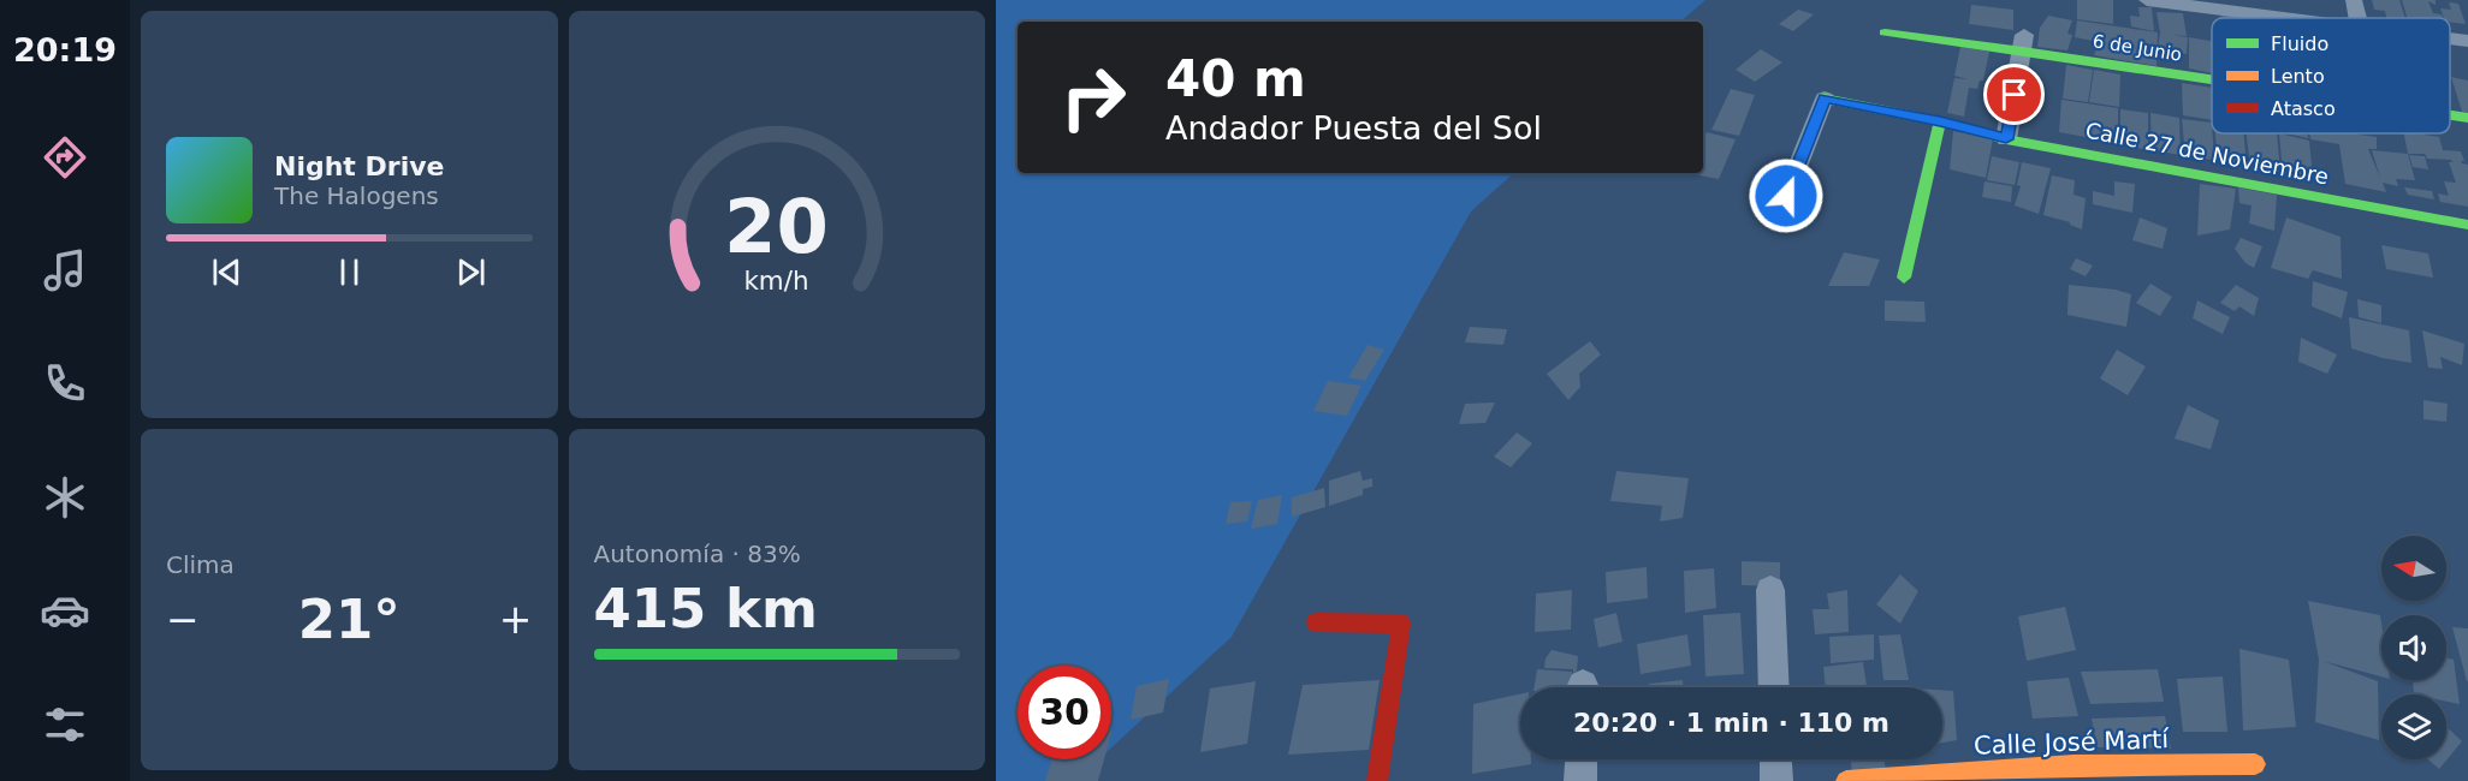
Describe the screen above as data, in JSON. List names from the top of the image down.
{
  "streets": {
    "street": ["6 de Junio", "Calle 27 de Noviembre", "Calle José Martí"]
  },
  "legend": ["Fluido", "Lento", "Atasco"],
  "north": "left",
  "page": {
    "tabs": "20:19",
    "turn": ["40 m", "Andador Puesta del Sol"],
    "song": ["Night Drive", "The Halogens"],
    "tile": [
      "Clima",
      ["Autonomía · 83%", "415 km"]
    ],
    "heat": ["−", "21°", "+"],
    "limit": "30",
    "trip": "20:20 · 1 min · 110 m",
    "gauge": ["20", "km/h"]
  }
}
